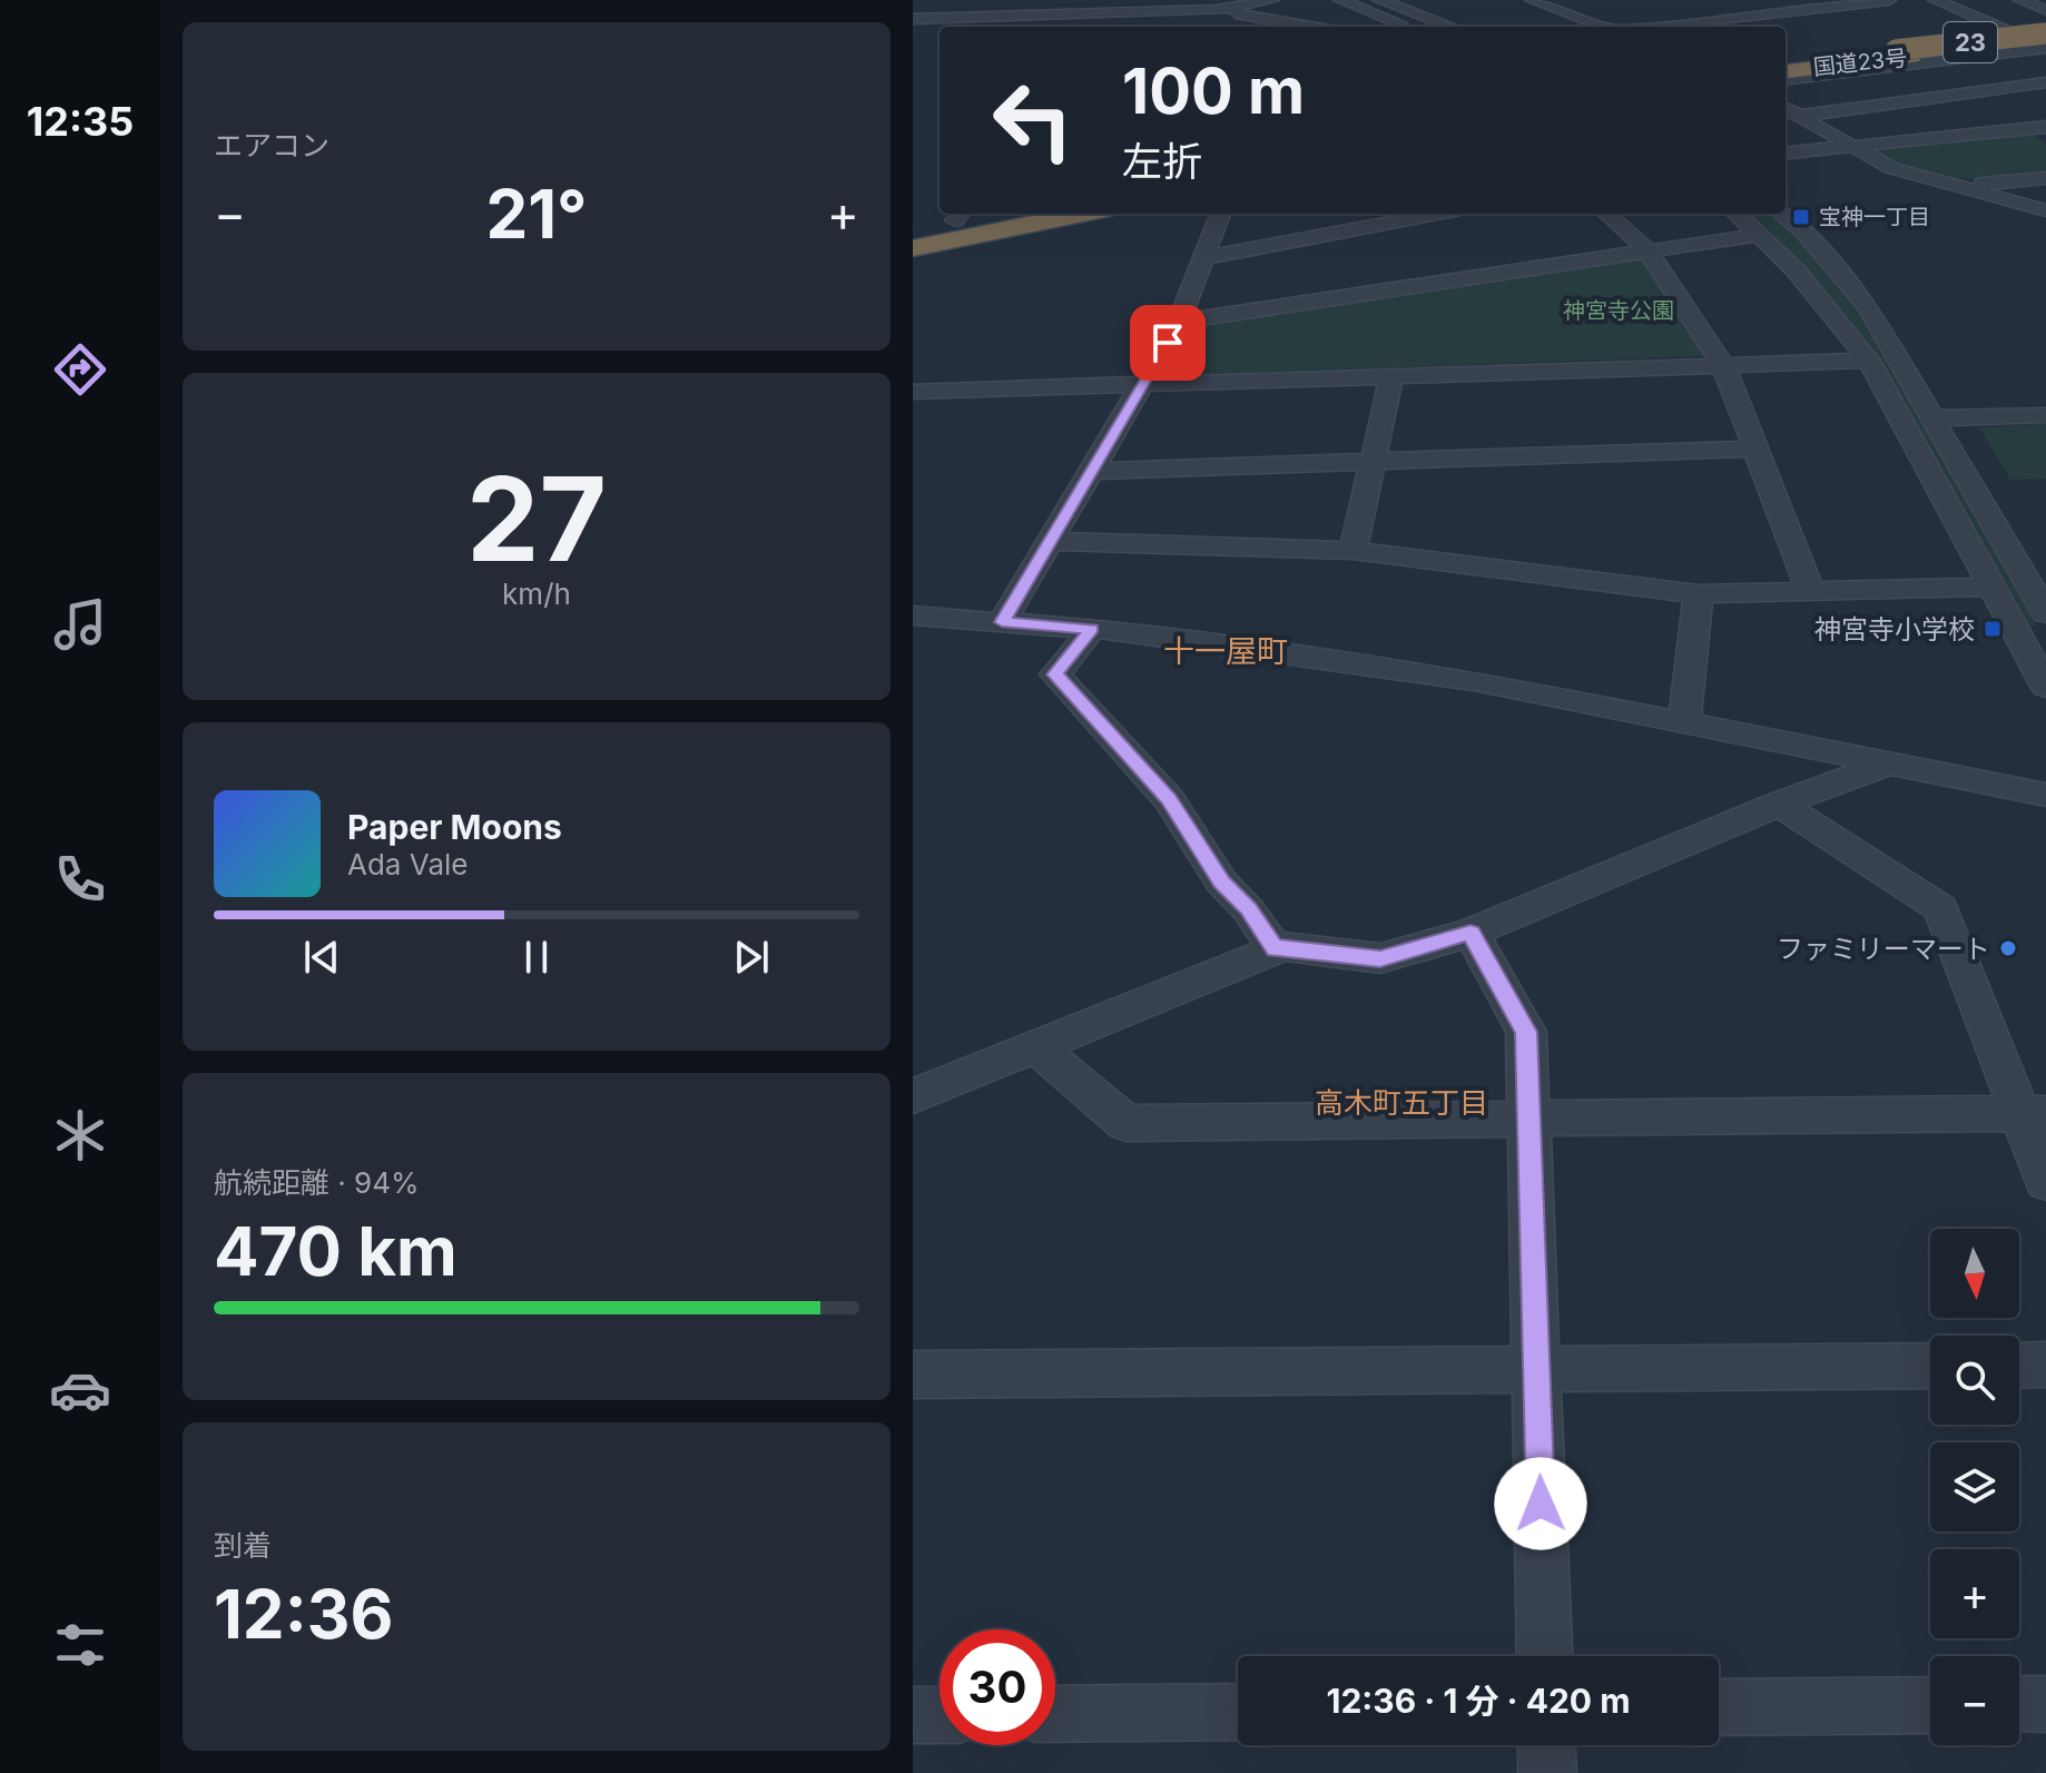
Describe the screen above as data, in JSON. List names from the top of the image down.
{
  "streets": {
    "highway": ["23", "国道23号"]
  },
  "districts": ["十一屋町", "高木町五丁目"],
  "parks": ["神宮寺公園"],
  "places": {
    "transit": ["宝神一丁目", "神宮寺小学校"],
    "other": ["ファミリーマート"]
  },
  "north": "bottom",
  "page": {
    "tabs": "12:35",
    "tile": [
      "エアコン",
      ["27", "km/h"],
      ["航続距離 · 94%", "470 km"],
      ["到着", "12:36"]
    ],
    "turn": ["100 m", "左折"],
    "heat": ["−", "21°", "+"],
    "song": ["Paper Moons", "Ada Vale"],
    "map_buttons": ["+", "−"],
    "limit": "30",
    "trip": "12:36 · 1 分 · 420 m"
  }
}
